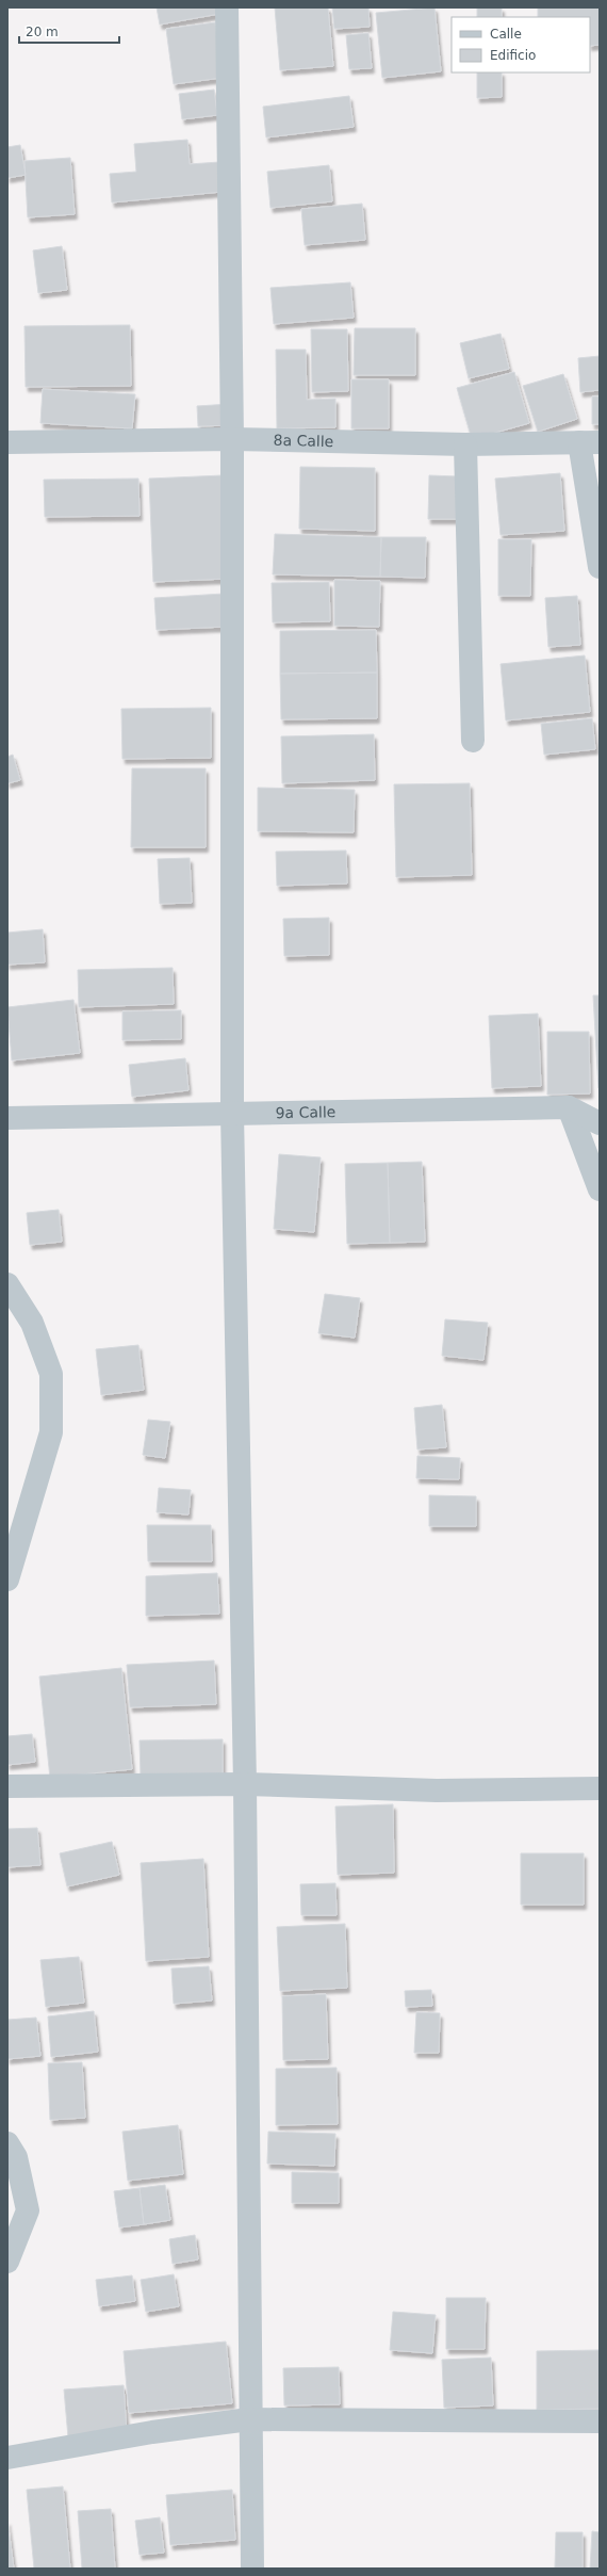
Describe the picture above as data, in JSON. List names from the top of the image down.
{
  "streets": {
    "street": ["8a Calle", "9a Calle"]
  },
  "legend": ["Calle", "Edificio"],
  "scale_bar": "20 m"
}
